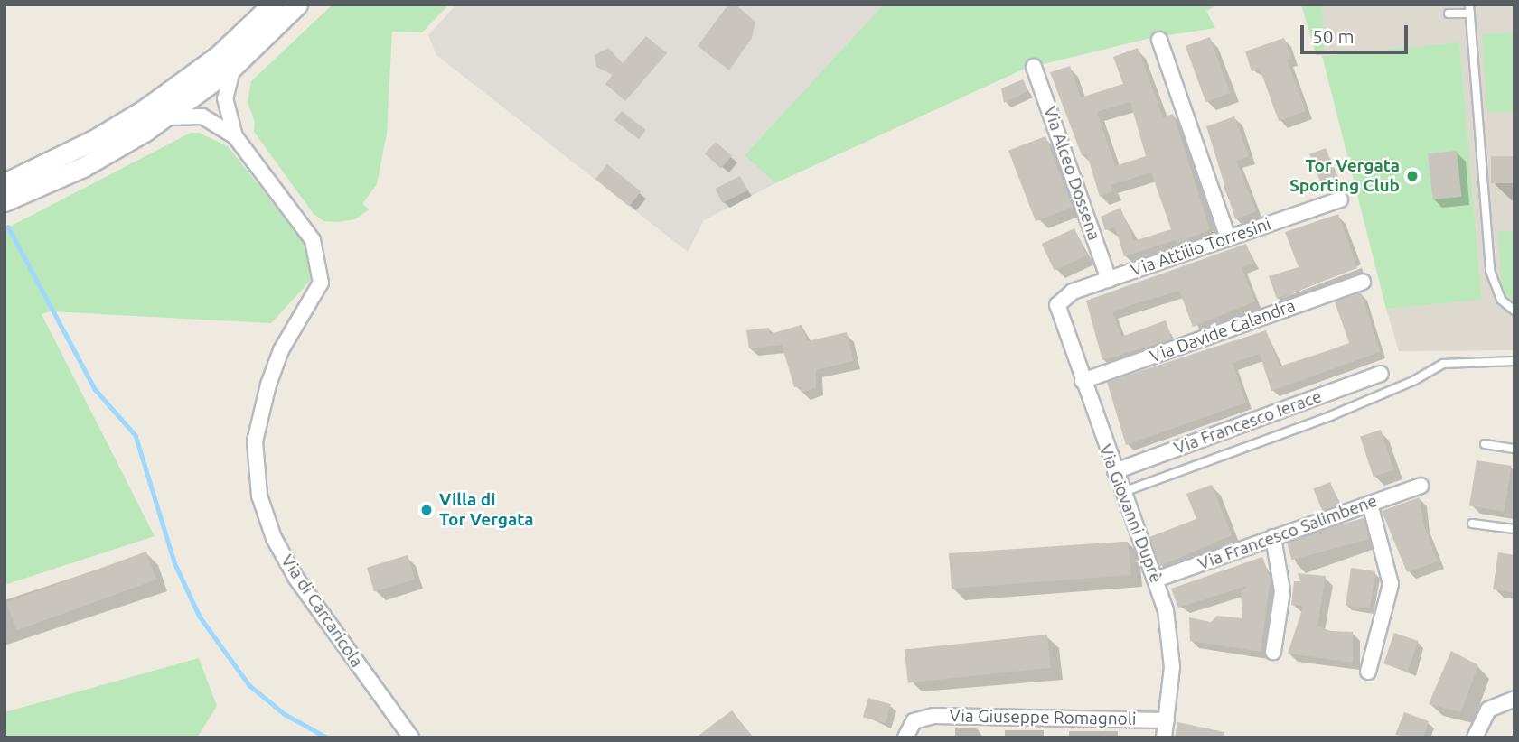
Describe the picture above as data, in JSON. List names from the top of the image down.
{
  "streets": {
    "street": [
      "Via Alceo Dossena",
      "Via Attilio Torresini",
      "Via Davide Calandra",
      "Via Francesco Ierace",
      "Via Giovanni Duprè",
      "Via Francesco Salimbene",
      "Via di Carcaricola",
      "Via Giuseppe Romagnoli"
    ]
  },
  "crossings": [
    ["Via Alceo Dossena", "Via Attilio Torresini"],
    ["Via Attilio Torresini", "Via Giovanni Duprè"],
    ["Via Davide Calandra", "Via Giovanni Duprè"],
    ["Via Francesco Ierace", "Via Giovanni Duprè"],
    ["Via Giovanni Duprè", "Via Francesco Salimbene"],
    ["Via Giovanni Duprè", "Via Giuseppe Romagnoli"]
  ],
  "places": ["Tor Vergata Sporting Club", "Villa di Tor Vergata"],
  "scale_bar": "50 m"
}
